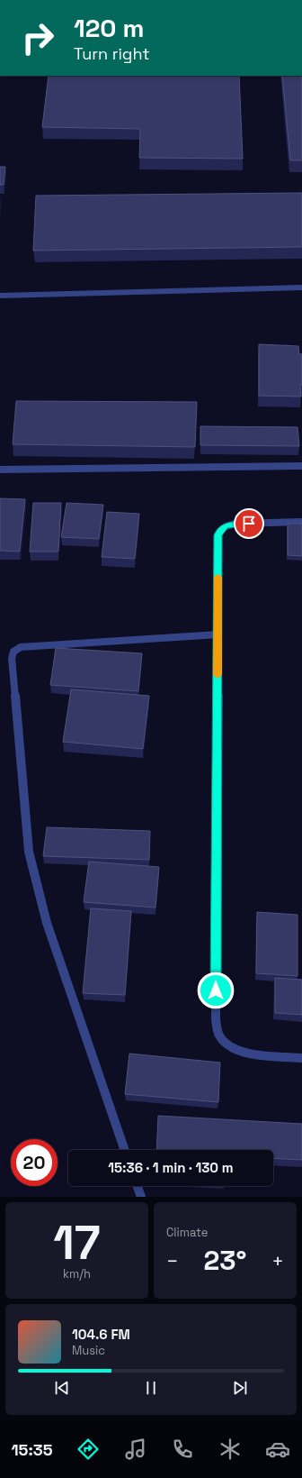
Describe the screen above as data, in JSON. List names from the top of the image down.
{
  "page": {
    "turn": ["120 m", "Turn right"],
    "limit": "20",
    "trip": "15:36 · 1 min · 130 m",
    "tile": [
      ["17", "km/h"],
      "Climate"
    ],
    "heat": ["−", "23°", "+"],
    "song": ["104.6 FM", "Music"],
    "tabs": "15:35"
  }
}
